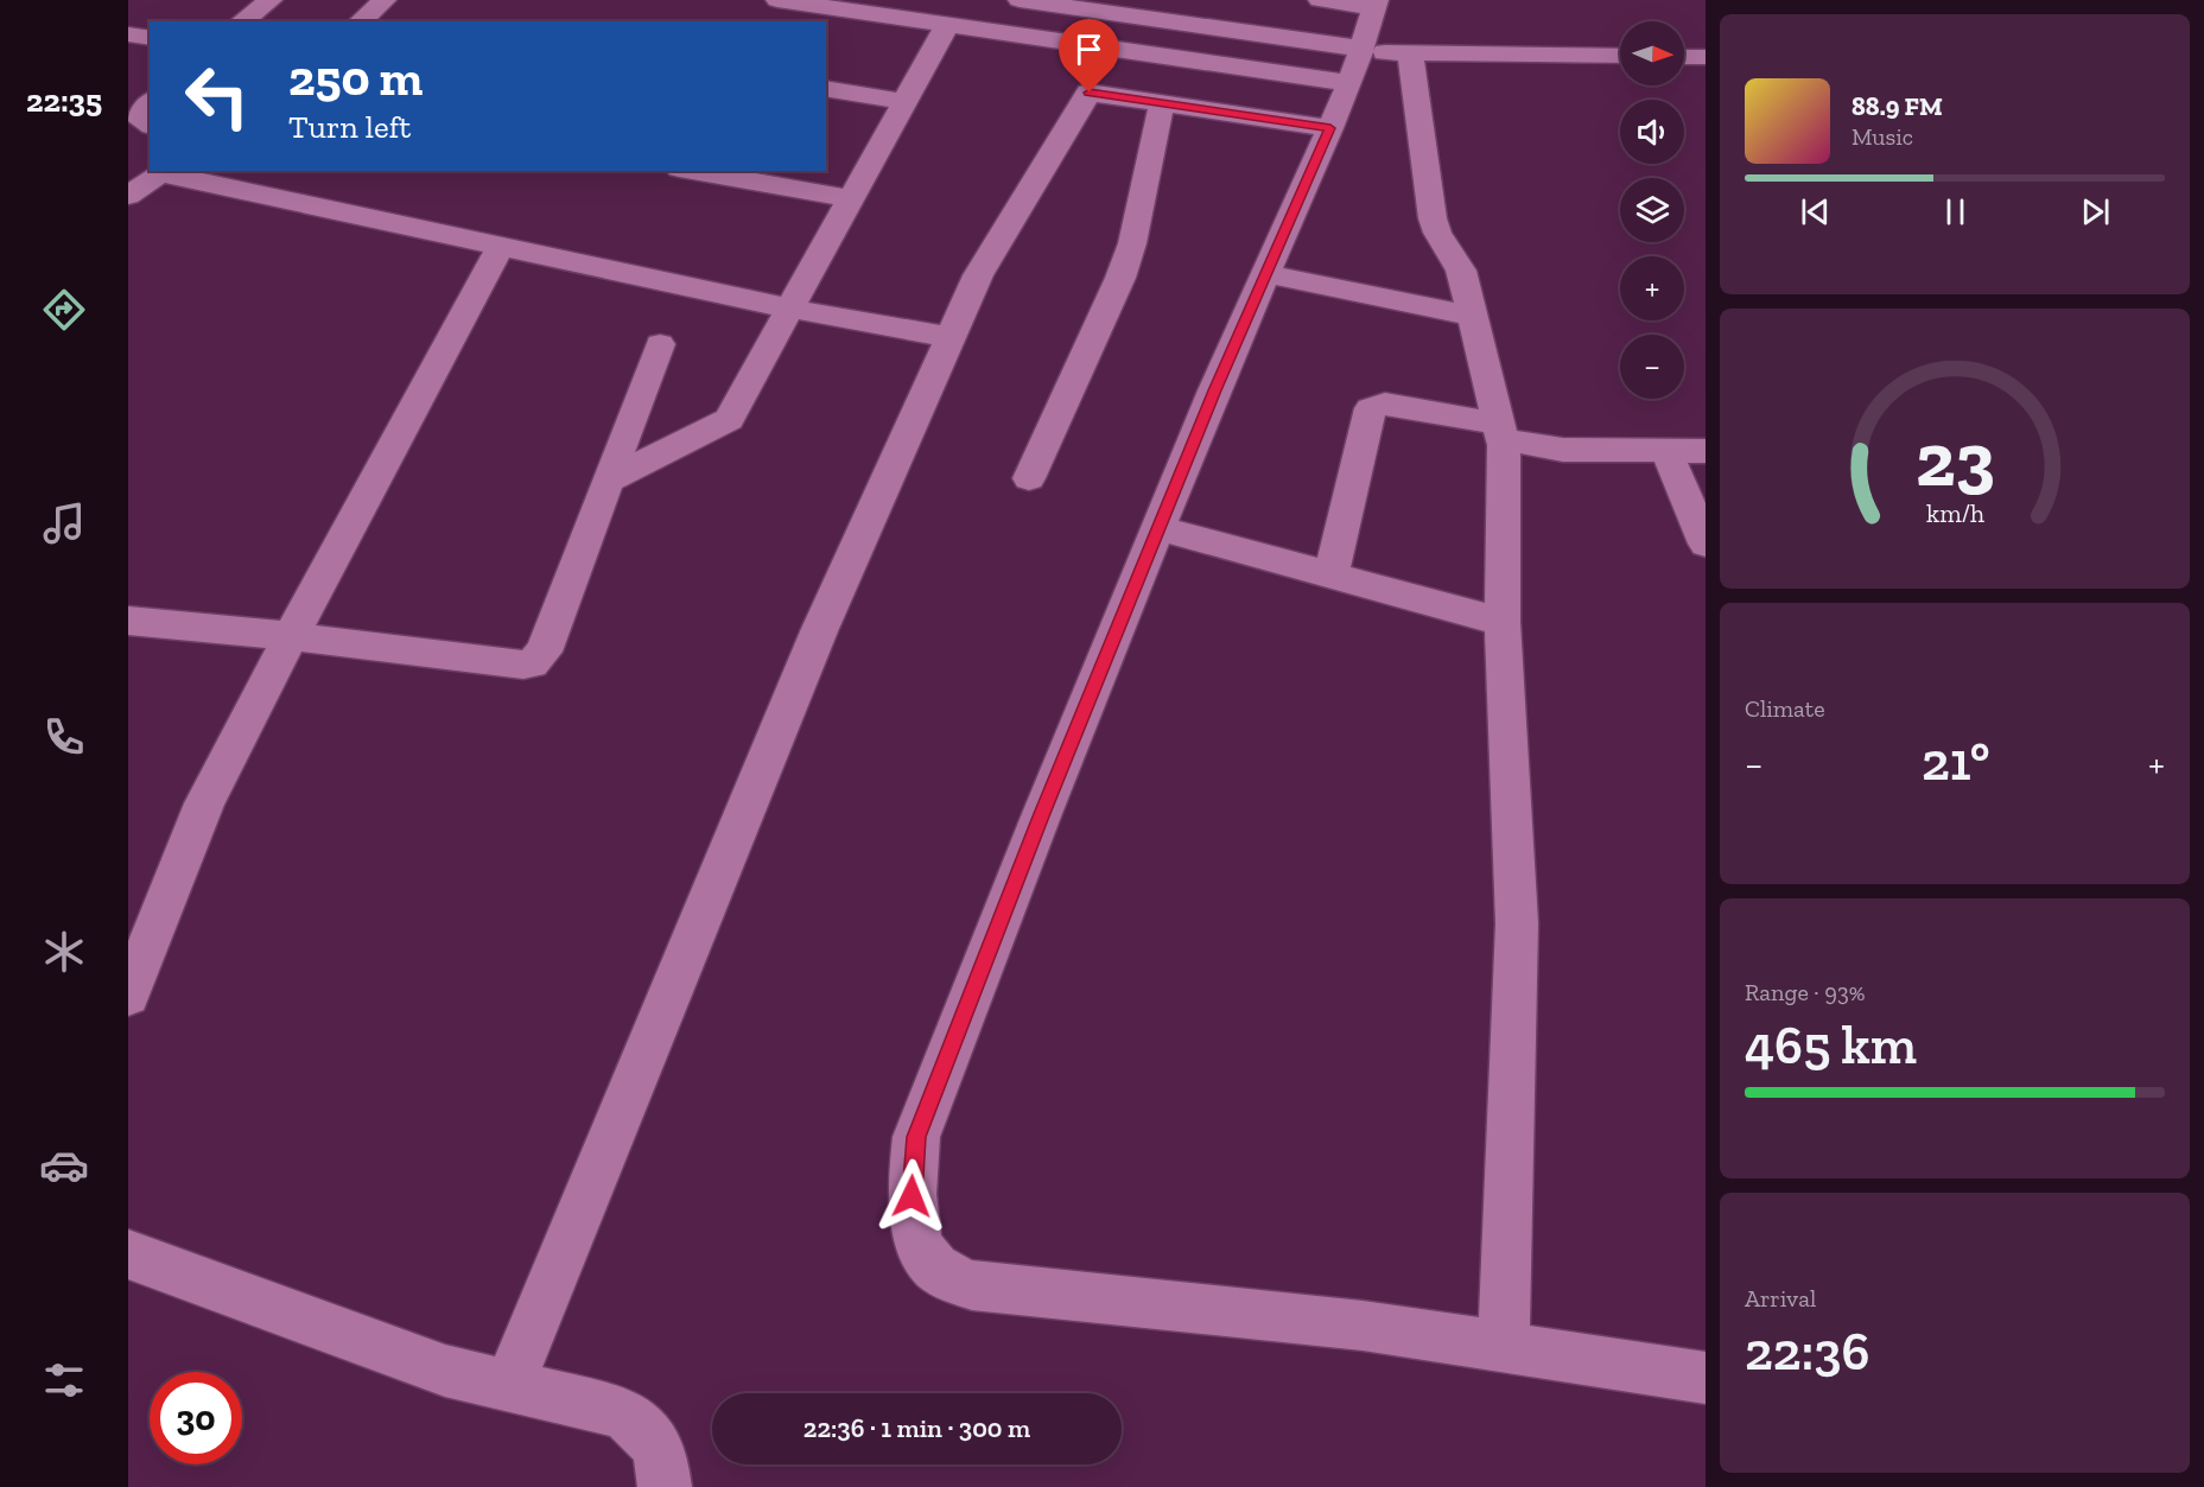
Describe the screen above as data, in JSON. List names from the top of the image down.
{
  "north": "right",
  "page": {
    "tabs": "22:35",
    "map_buttons": ["+", "−"],
    "turn": ["250 m", "Turn left"],
    "song": ["88.9 FM", "Music"],
    "tile": [
      "Climate",
      ["Range · 93%", "465 km"],
      ["Arrival", "22:36"]
    ],
    "heat": ["−", "21°", "+"],
    "limit": "30",
    "trip": "22:36 · 1 min · 300 m",
    "gauge": ["23", "km/h"]
  }
}
